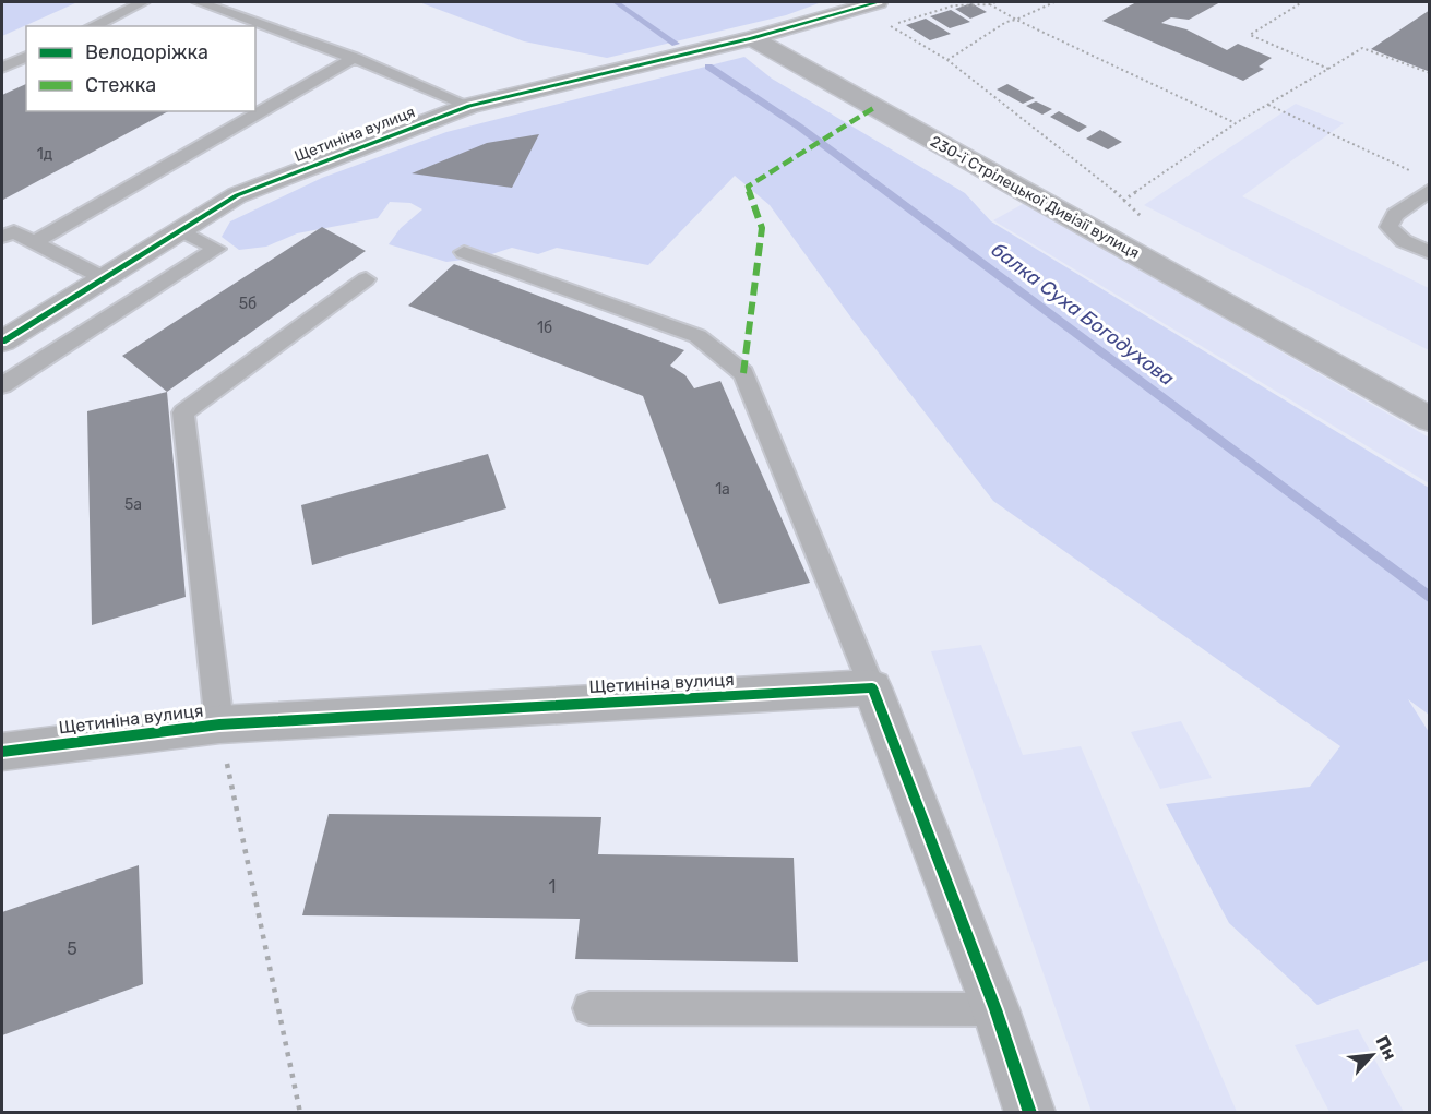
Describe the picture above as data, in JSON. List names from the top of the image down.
{
  "streets": {
    "street": ["Щетиніна вулиця", "230-ї Стрілецької Дивізії вулиця"]
  },
  "crossings": [
    ["Щетиніна вулиця", "230-ї Стрілецької Дивізії вулиця"]
  ],
  "water": ["балка Суха Богодухова"],
  "house_numbers": [
    "1д",
    "5б",
    "1б",
    "1а",
    "5а",
    "1",
    "5"
  ],
  "legend": ["Велодоріжка", "Стежка"],
  "north": "top right"
}
